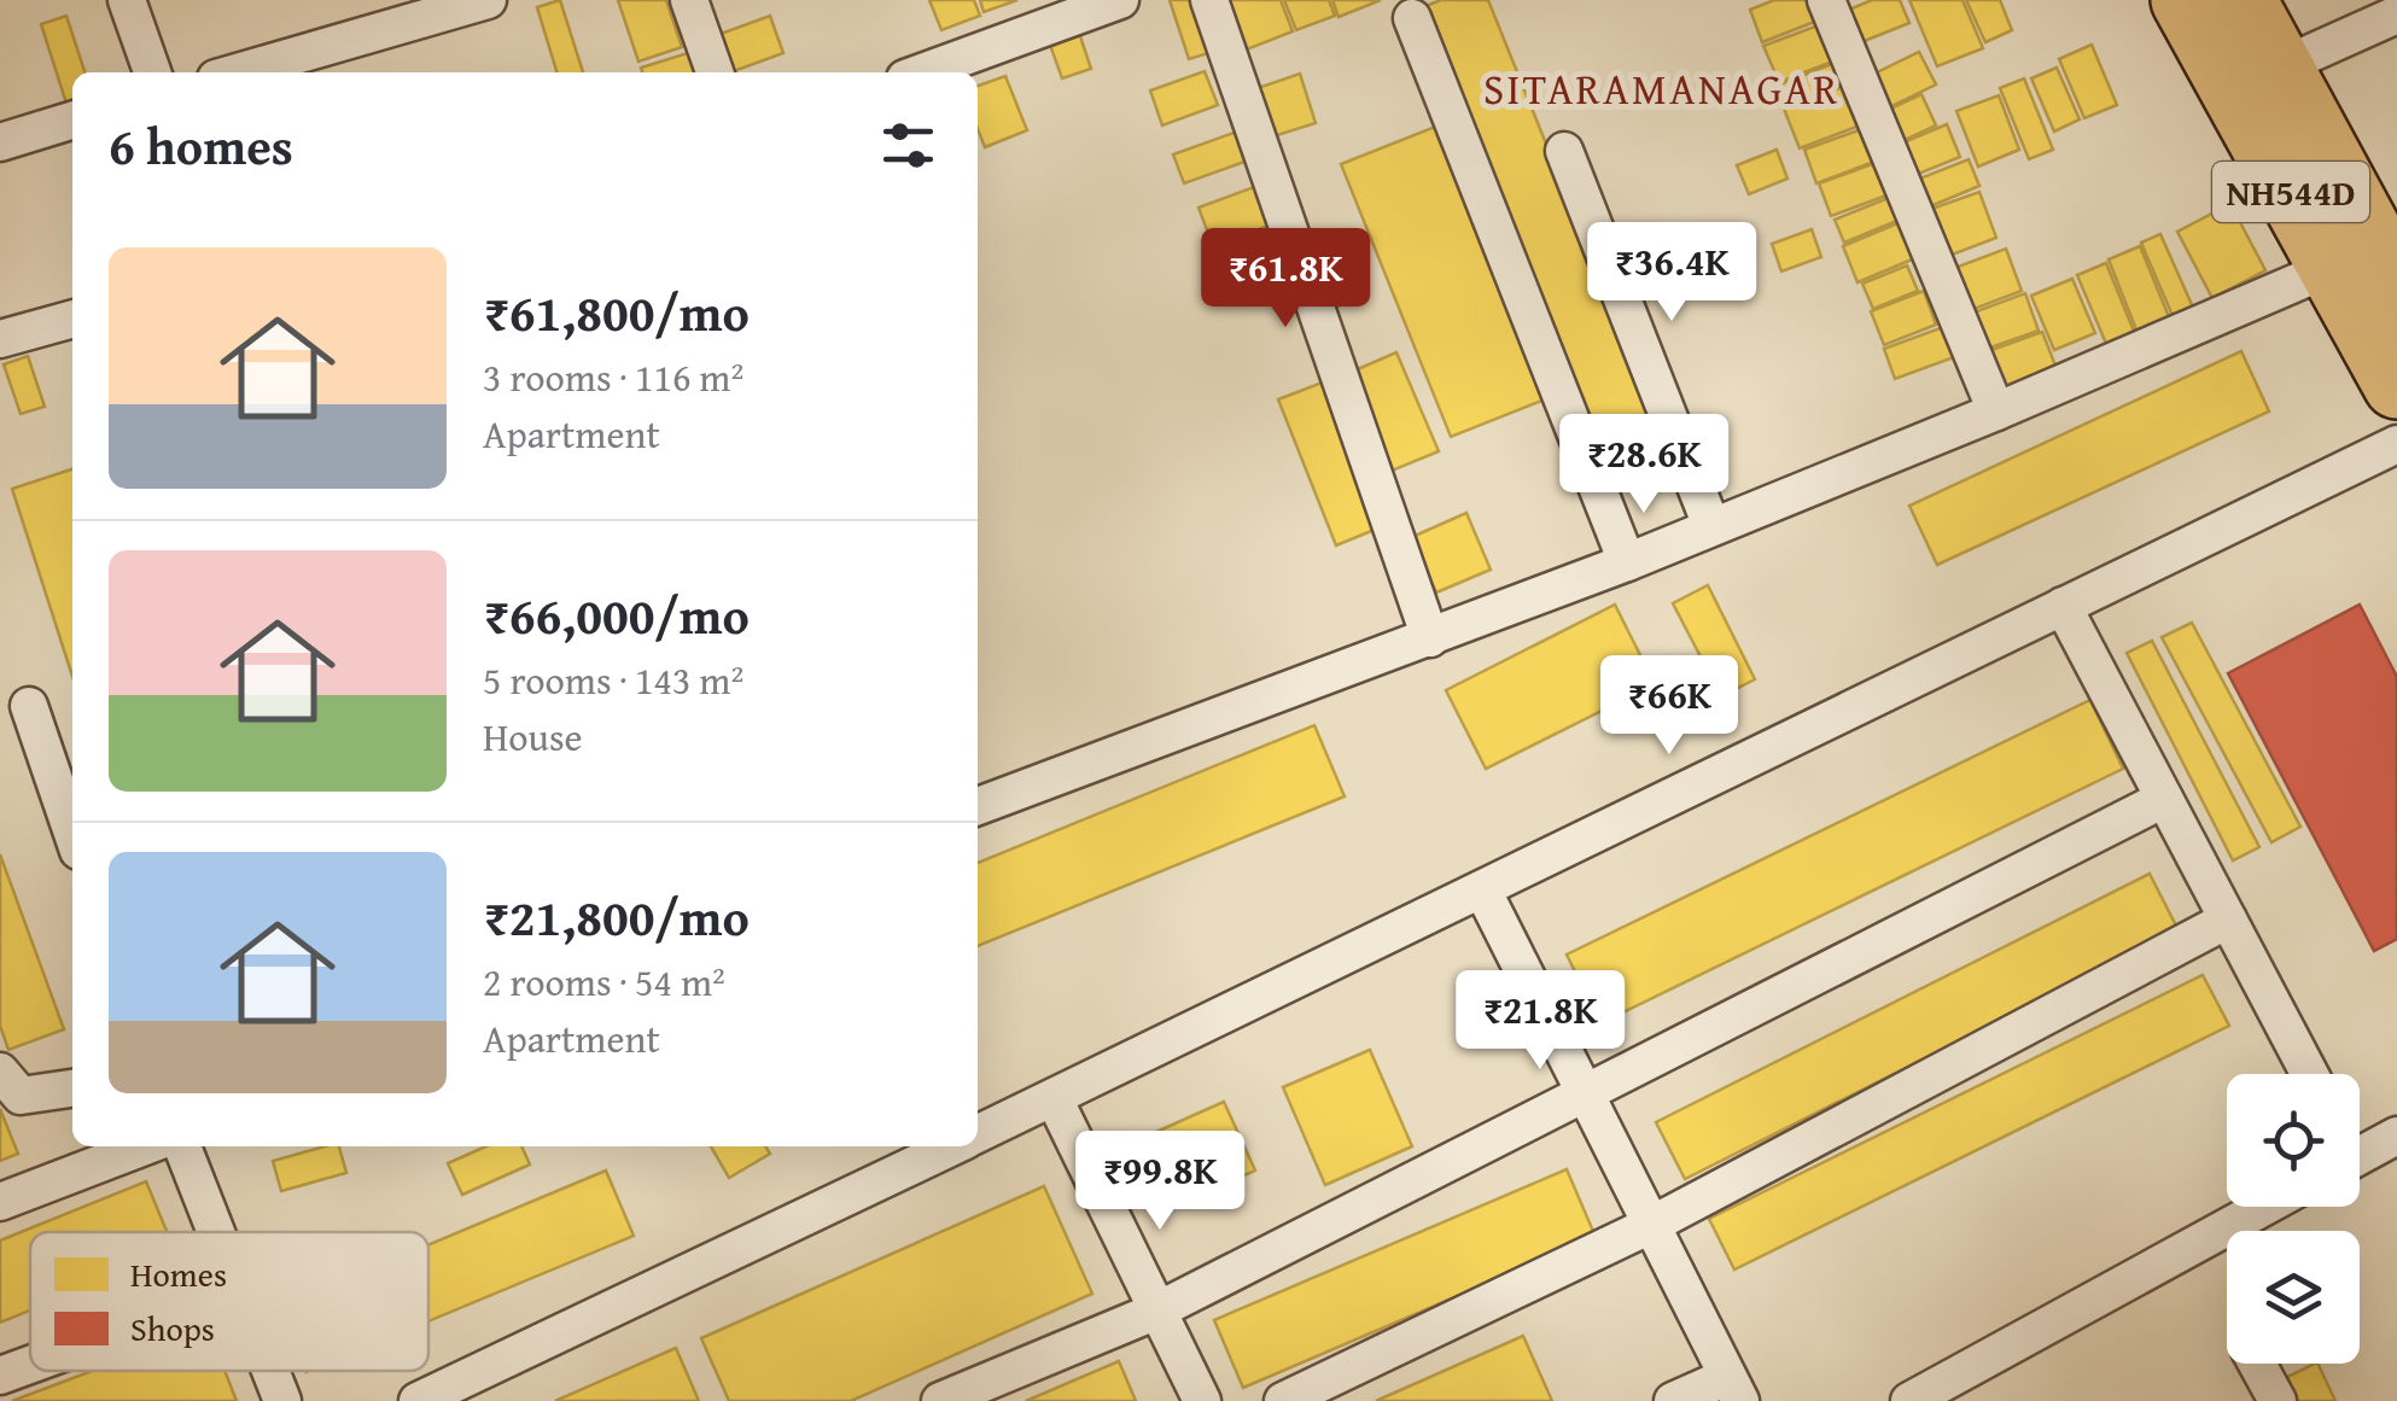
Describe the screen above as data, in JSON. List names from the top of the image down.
{
  "streets": {
    "highway": ["NH544D"]
  },
  "districts": ["SITARAMANAGAR"],
  "legend": ["Homes", "Shops"],
  "page": {
    "heading": "6 homes",
    "list": [
      {
        "name": "₹61,800/mo",
        "note": "3 rooms · 116 m² · Apartment"
      },
      {
        "name": "₹66,000/mo",
        "note": "5 rooms · 143 m² · House"
      },
      {
        "name": "₹21,800/mo",
        "note": "2 rooms · 54 m² · Apartment"
      }
    ],
    "price": [
      "₹36.4K",
      "₹61.8K",
      "₹28.6K",
      "₹66K",
      "₹21.8K",
      "₹99.8K"
    ]
  }
}
